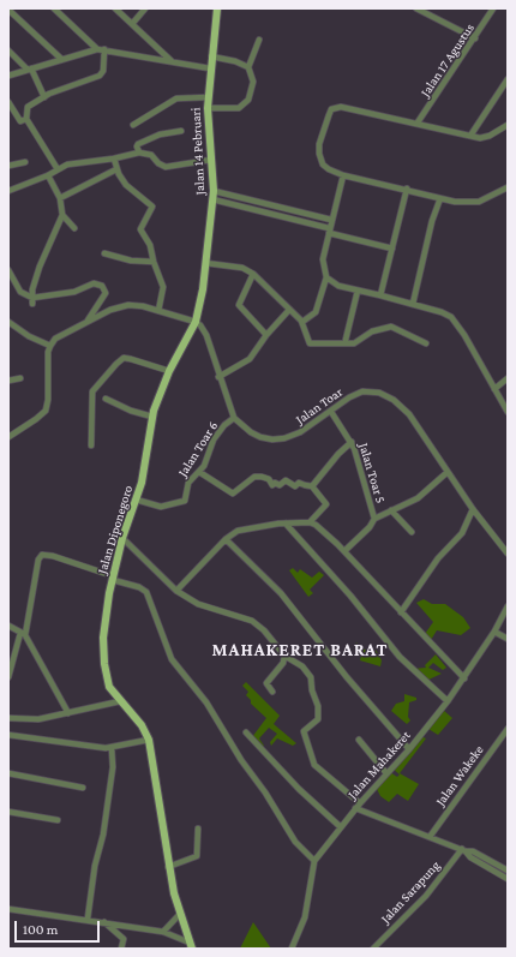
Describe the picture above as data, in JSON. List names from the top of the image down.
{
  "streets": {
    "main road": ["Jalan 14 Pebruari", "Jalan Diponegoro"],
    "street": [
      "Jalan 17 Agustus",
      "Jalan Toar",
      "Jalan Toar 6",
      "Jalan Toar 5",
      "Jalan Mahakeret",
      "Jalan Wakeke",
      "Jalan Sarapung"
    ]
  },
  "crossings": [
    ["Jalan 14 Pebruari", "Jalan Diponegoro"],
    ["Jalan Toar", "Jalan Toar 6"],
    ["Jalan Toar", "Jalan Toar 5"],
    ["Jalan Toar 6", "Jalan Diponegoro"]
  ],
  "districts": ["MAHAKERET BARAT"],
  "scale_bar": "100 m"
}
